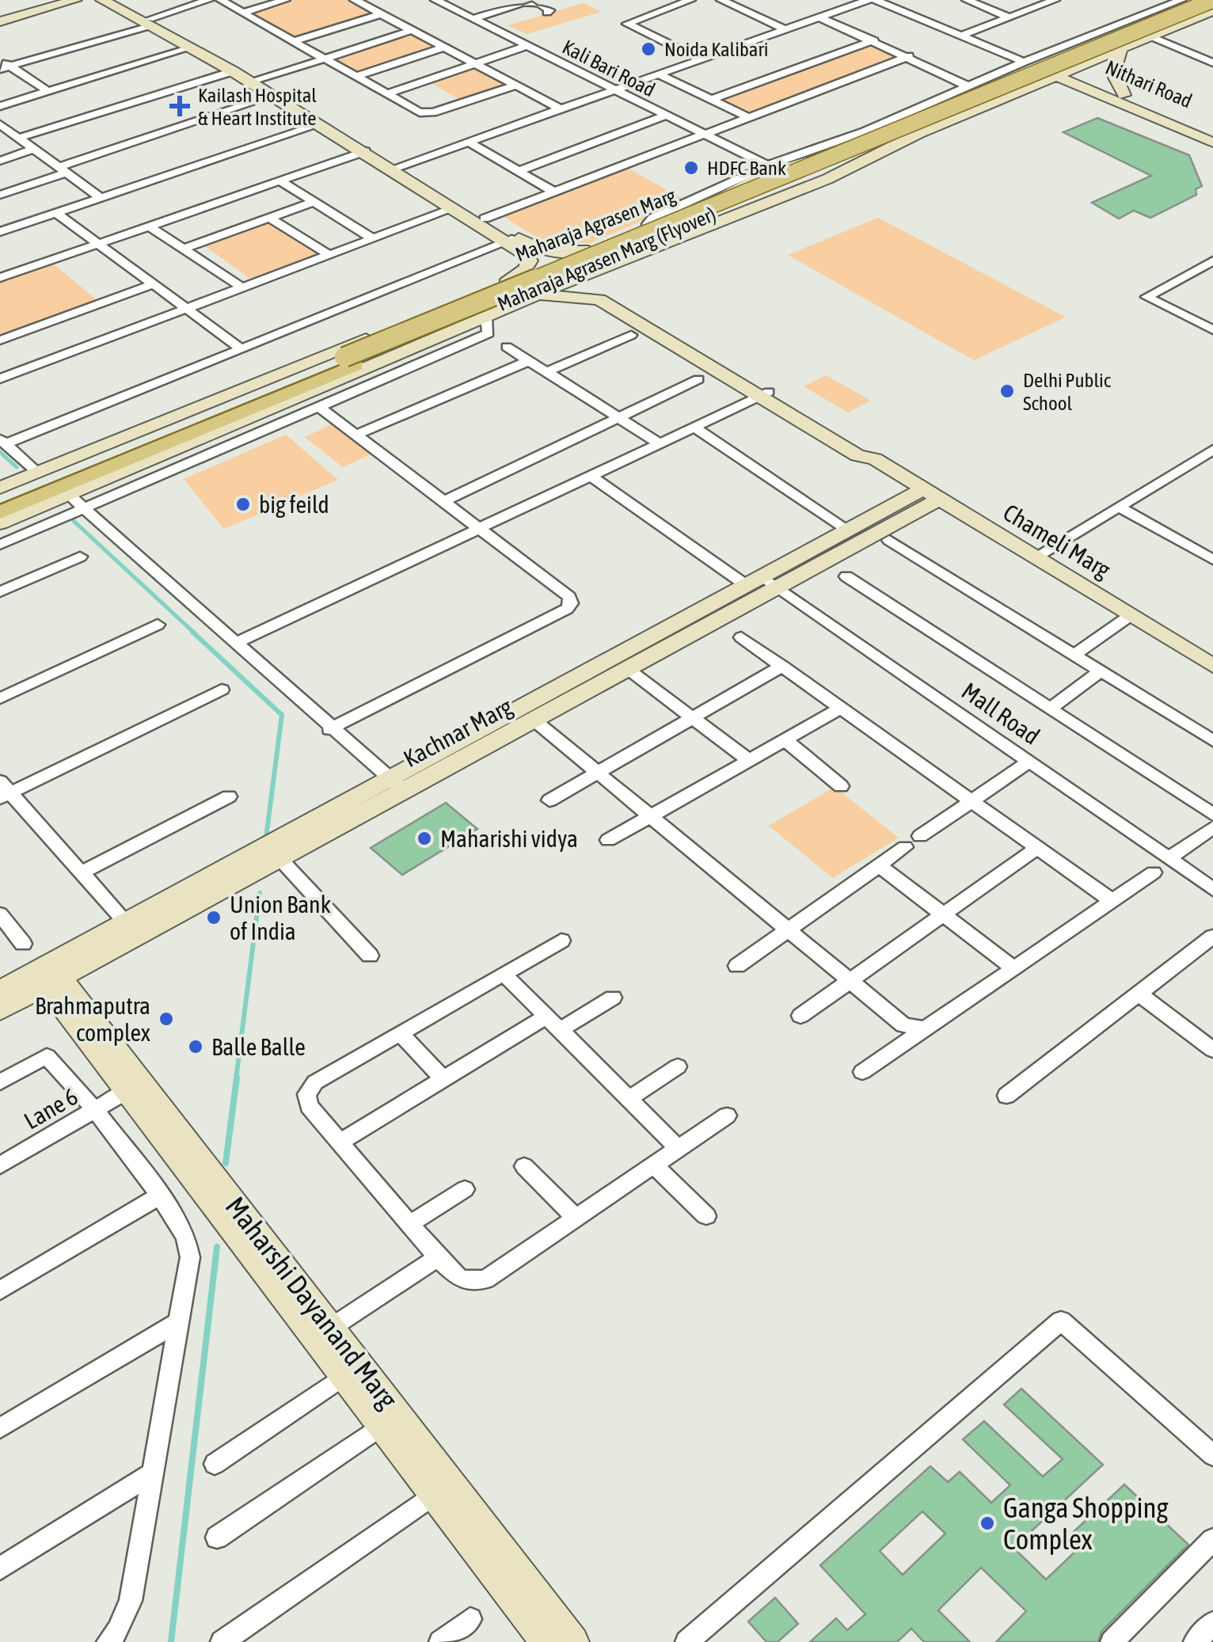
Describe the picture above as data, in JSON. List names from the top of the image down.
{
  "streets": {
    "main road": ["Maharaja Agrasen Marg (Flyover)"],
    "street": [
      "Kali Bari Road",
      "Nithari Road",
      "Maharaja Agrasen Marg",
      "Chameli Marg",
      "Mall Road",
      "Kachnar Marg",
      "Lane 6",
      "Maharshi Dayanand Marg"
    ]
  },
  "crossings": [
    ["Nithari Road", "Maharaja Agrasen Marg"],
    ["Maharaja Agrasen Marg", "Maharaja Agrasen Marg (Flyover)"],
    ["Maharaja Agrasen Marg", "Chameli Marg"],
    ["Chameli Marg", "Kachnar Marg"],
    ["Mall Road", "Kachnar Marg"],
    ["Kachnar Marg", "Maharshi Dayanand Marg"],
    ["Lane 6", "Maharshi Dayanand Marg"]
  ],
  "places": {
    "other": [
      "Noida Kalibari",
      "HDFC Bank",
      "Delhi Public School",
      "big feild",
      "Maharishi vidya",
      "Union Bank of India",
      "Brahmaputra complex",
      "Balle Balle",
      "Ganga Shopping Complex"
    ],
    "health": ["Kailash Hospital & Heart Institute"]
  }
}
